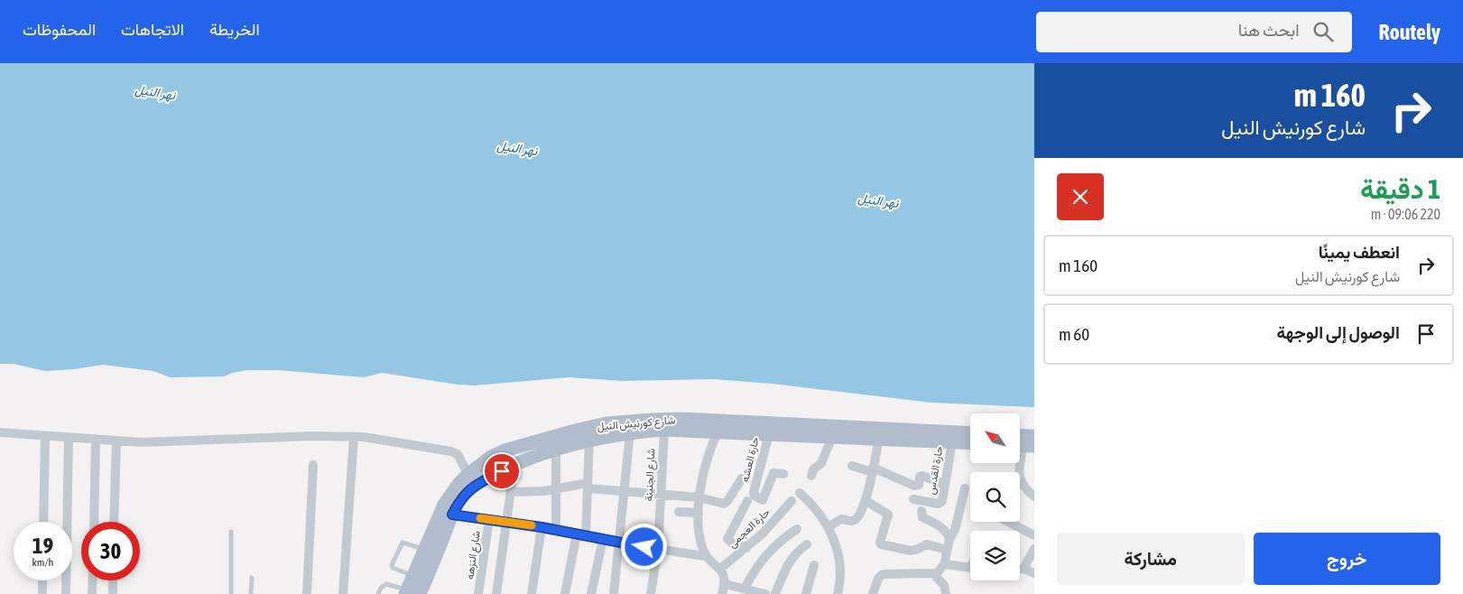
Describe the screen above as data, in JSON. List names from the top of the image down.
{
  "streets": {
    "main road": ["شارع كورنيش النيل"],
    "street": [
      "حارة العشه",
      "حارة القدس",
      "شارع الجنينة",
      "حارة العجمى",
      "شارع النزهه"
    ]
  },
  "crossings": [
    ["شارع كورنيش النيل", "حارة العشه"],
    ["شارع كورنيش النيل", "حارة القدس"],
    ["شارع كورنيش النيل", "شارع الجنينة"]
  ],
  "water": ["نهر النيل"],
  "north": "top left",
  "page": {
    "header": "Routely",
    "search": "ابحث هنا",
    "nav": ["الخريطة", "الاتجاهات", "المحفوظات"],
    "turn": ["160 m", "شارع كورنيش النيل"],
    "heading": ["1 دقيقة", "220 m · 09:06"],
    "list": [
      {
        "name": "انعطف يمينًا",
        "note": "شارع كورنيش النيل",
        "value": "160 m"
      },
      {
        "name": "الوصول إلى الوجهة",
        "value": "60 m"
      }
    ],
    "speed": "19 km/h",
    "limit": "30",
    "buttons": ["خروج", "مشاركة"]
  }
}
